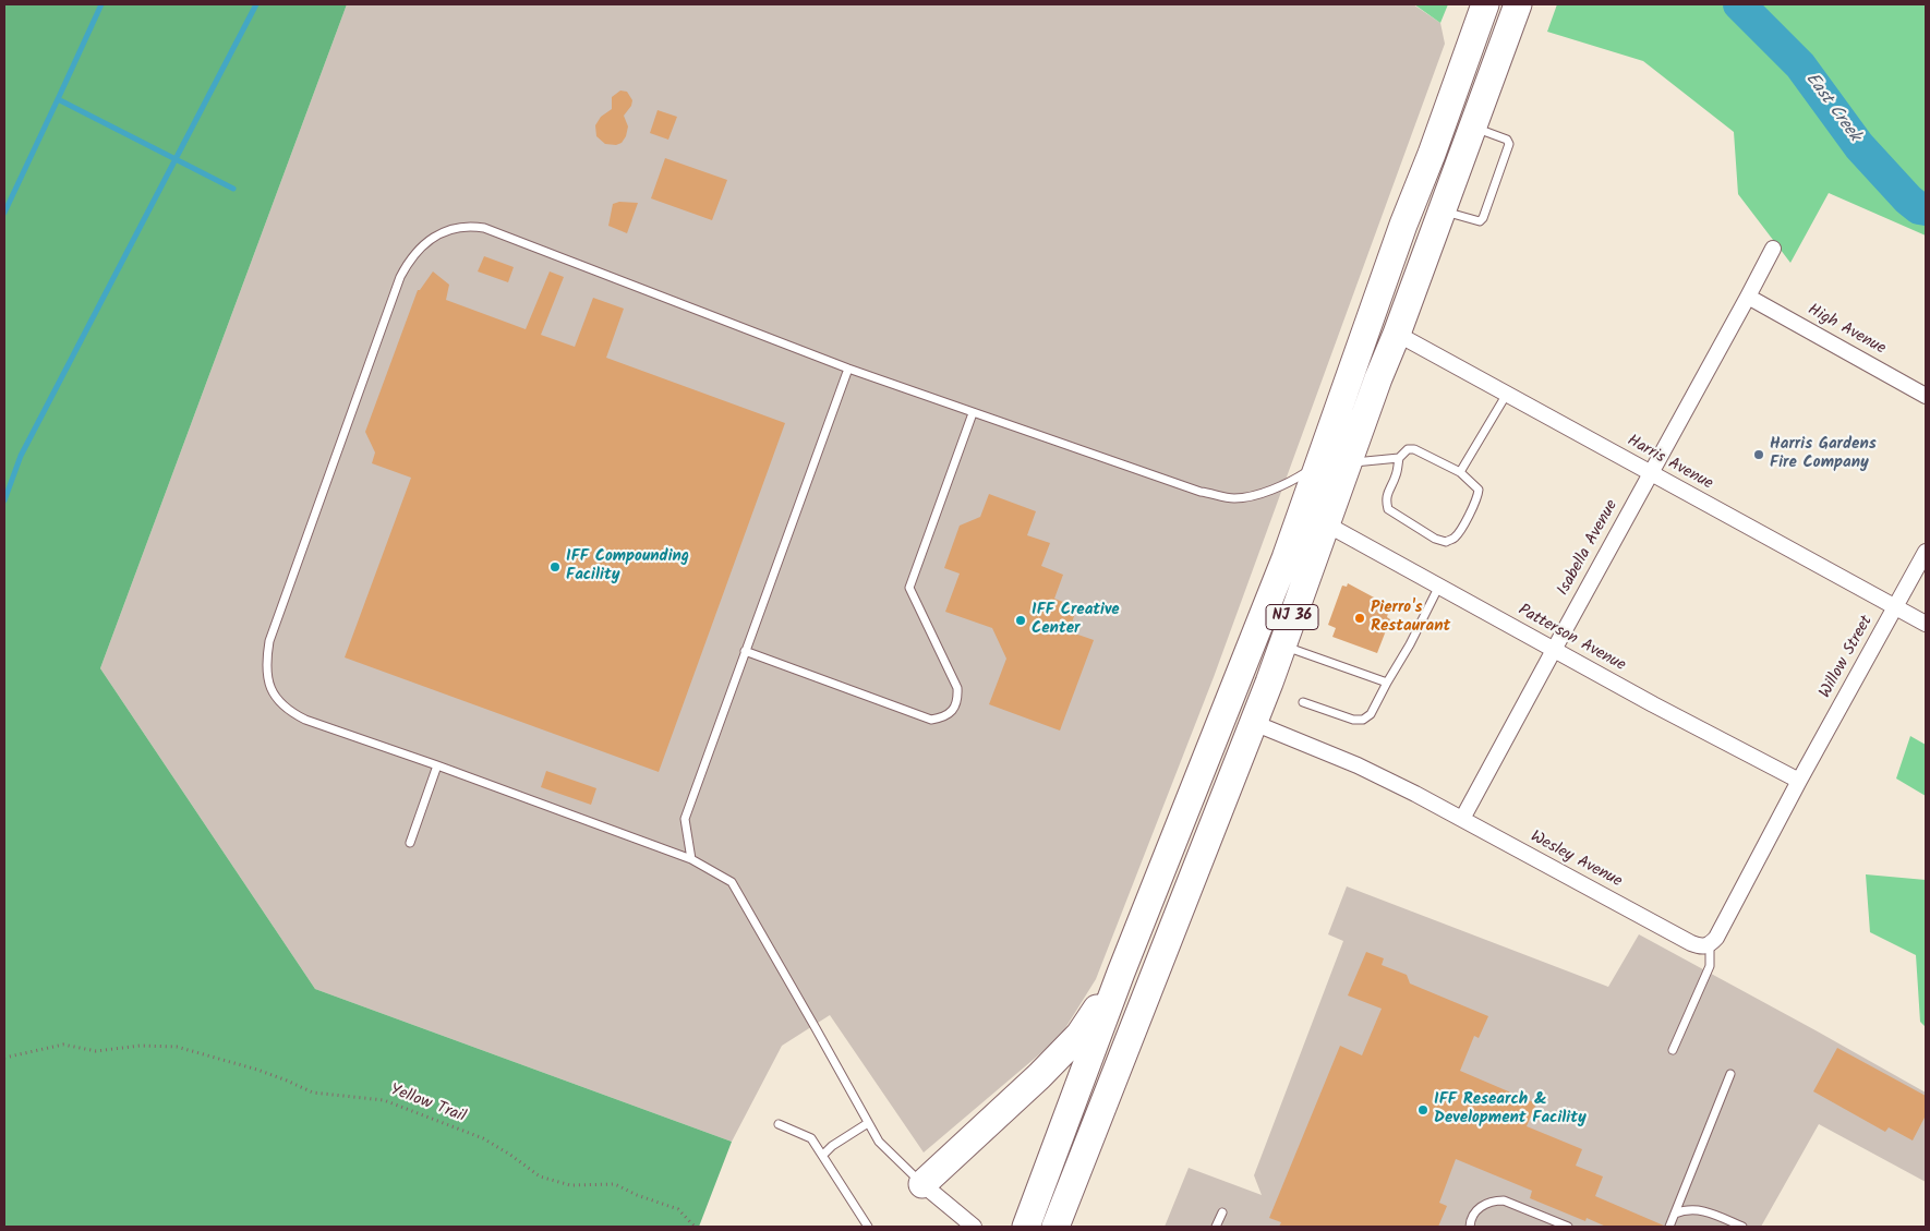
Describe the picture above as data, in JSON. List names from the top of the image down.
{
  "streets": {
    "highway": ["NJ 36"],
    "street": [
      "High Avenue",
      "Harris Avenue",
      "Isabella Avenue",
      "Patterson Avenue",
      "Willow Street",
      "Wesley Avenue"
    ],
    "path": ["Yellow Trail"]
  },
  "crossings": [
    ["High Avenue", "Isabella Avenue"],
    ["Harris Avenue", "Isabella Avenue"],
    ["Harris Avenue", "NJ 36"],
    ["Harris Avenue", "Willow Street"],
    ["Isabella Avenue", "Patterson Avenue"],
    ["Isabella Avenue", "Wesley Avenue"],
    ["NJ 36", "Patterson Avenue"],
    ["NJ 36", "Wesley Avenue"],
    ["Patterson Avenue", "Willow Street"]
  ],
  "water": ["East Creek"],
  "places": [
    "Harris Gardens Fire Company",
    "IFF Compounding Facility",
    "Pierro's Restaurant",
    "IFF Creative Center",
    "IFF Research & Development Facility"
  ]
}
